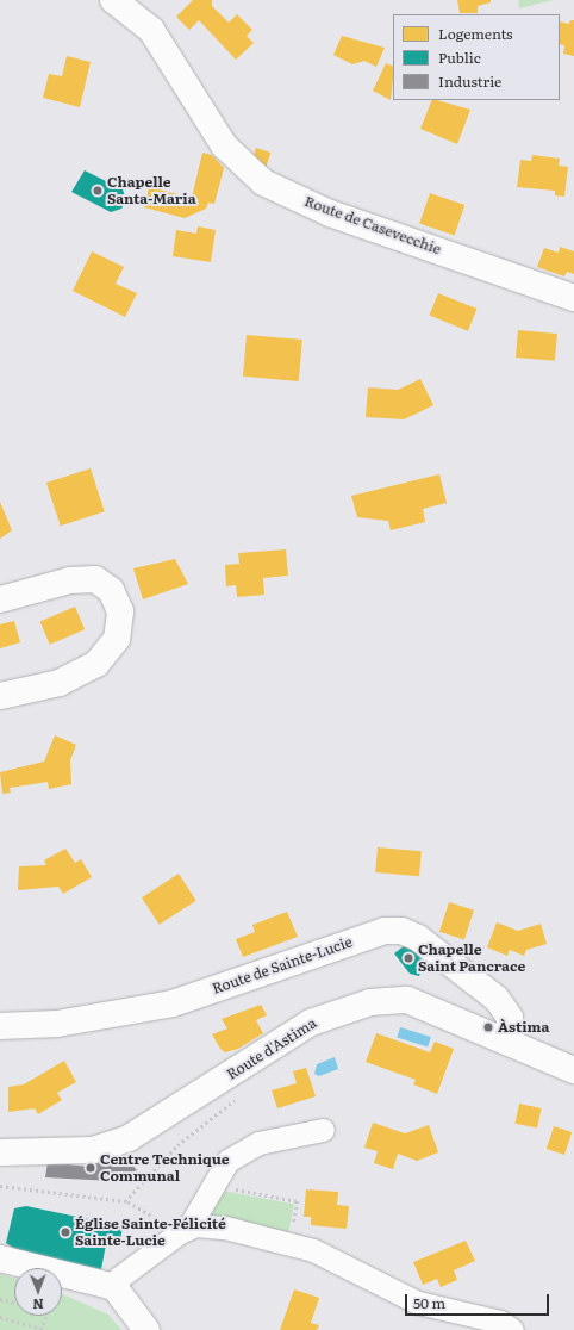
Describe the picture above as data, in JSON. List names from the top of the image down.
{
  "streets": {
    "street": ["Route de Casevecchie", "Route de Sainte-Lucie", "Route d'Astima"]
  },
  "crossings": [
    ["Route de Sainte-Lucie", "Route d'Astima"]
  ],
  "places": [
    "Chapelle Santa-Maria",
    "Chapelle Saint Pancrace",
    "Àstima",
    "Centre Technique Communal",
    "Église Sainte-Félicité Sainte-Lucie"
  ],
  "legend": ["Logements", "Public", "Industrie"],
  "scale_bar": "50 m",
  "north": "bottom"
}
